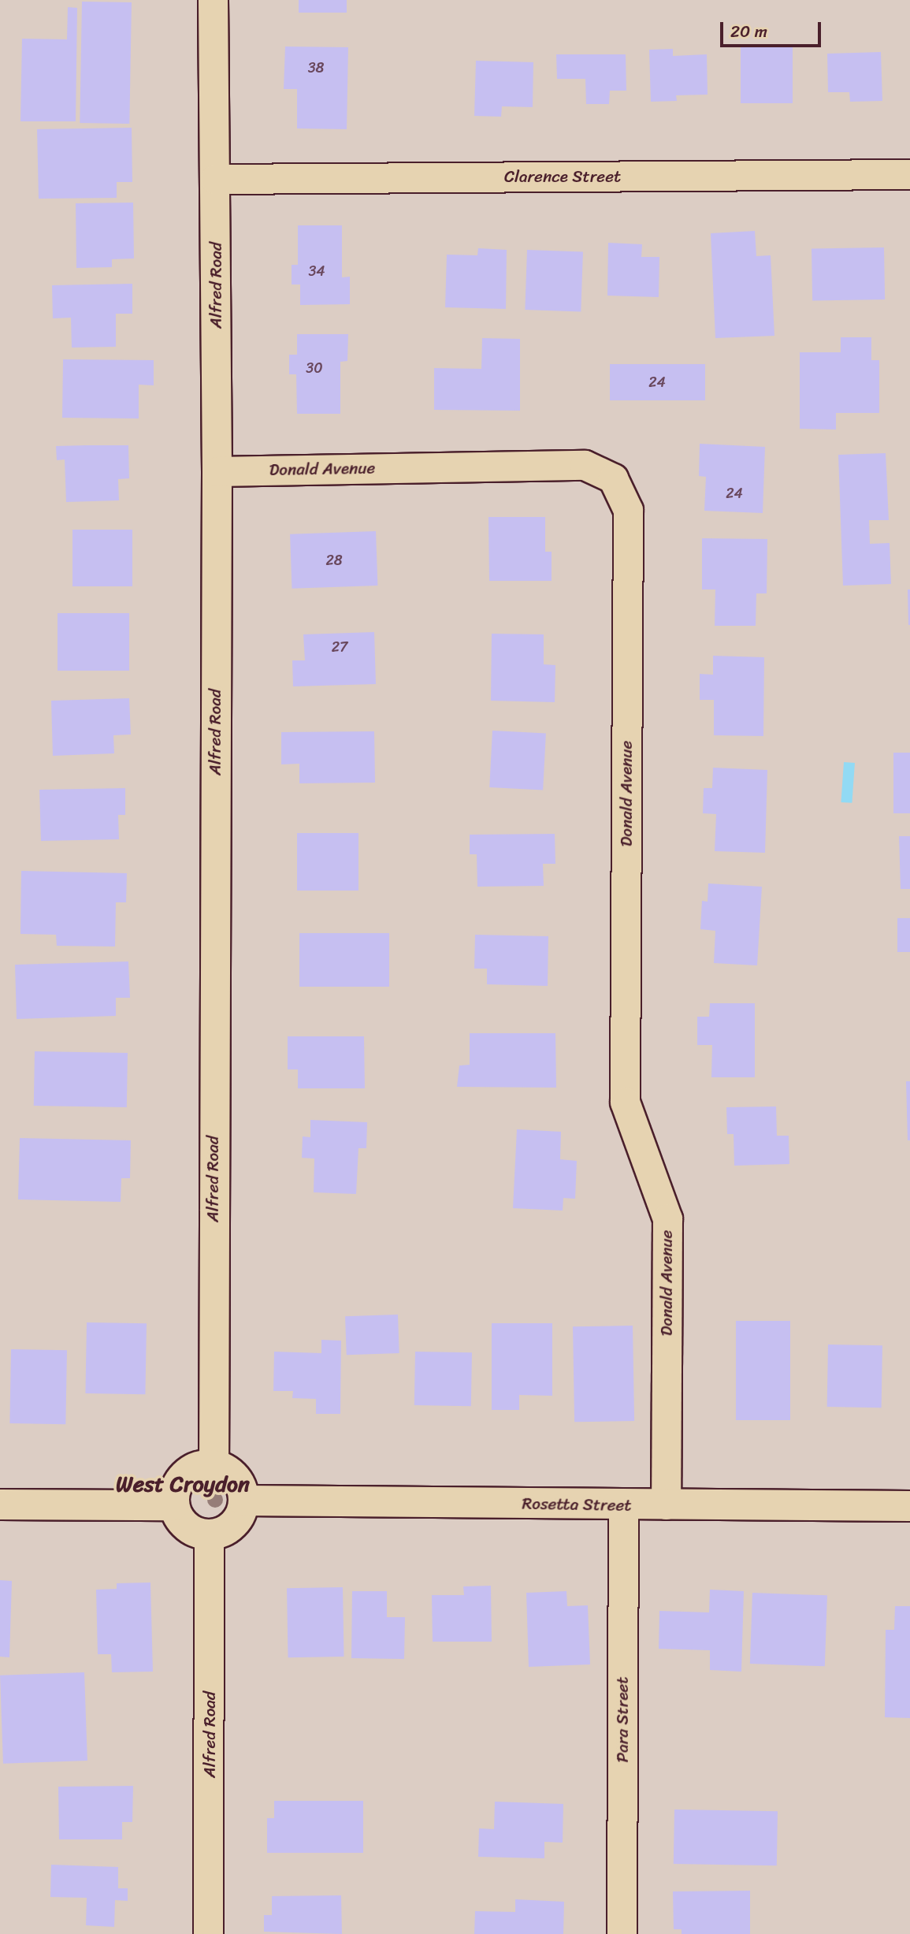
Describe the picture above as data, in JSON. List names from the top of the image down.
{
  "streets": {
    "street": [
      "Clarence Street",
      "Alfred Road",
      "Donald Avenue",
      "Rosetta Street",
      "Para Street"
    ]
  },
  "crossings": [
    ["Clarence Street", "Alfred Road"],
    ["Alfred Road", "Donald Avenue"],
    ["Alfred Road", "Rosetta Street"],
    ["Donald Avenue", "Rosetta Street"],
    ["Rosetta Street", "Para Street"]
  ],
  "districts": ["West Croydon"],
  "house_numbers": [
    "38",
    "34",
    "30",
    "24",
    "24",
    "28",
    "27"
  ],
  "scale_bar": "20 m"
}
